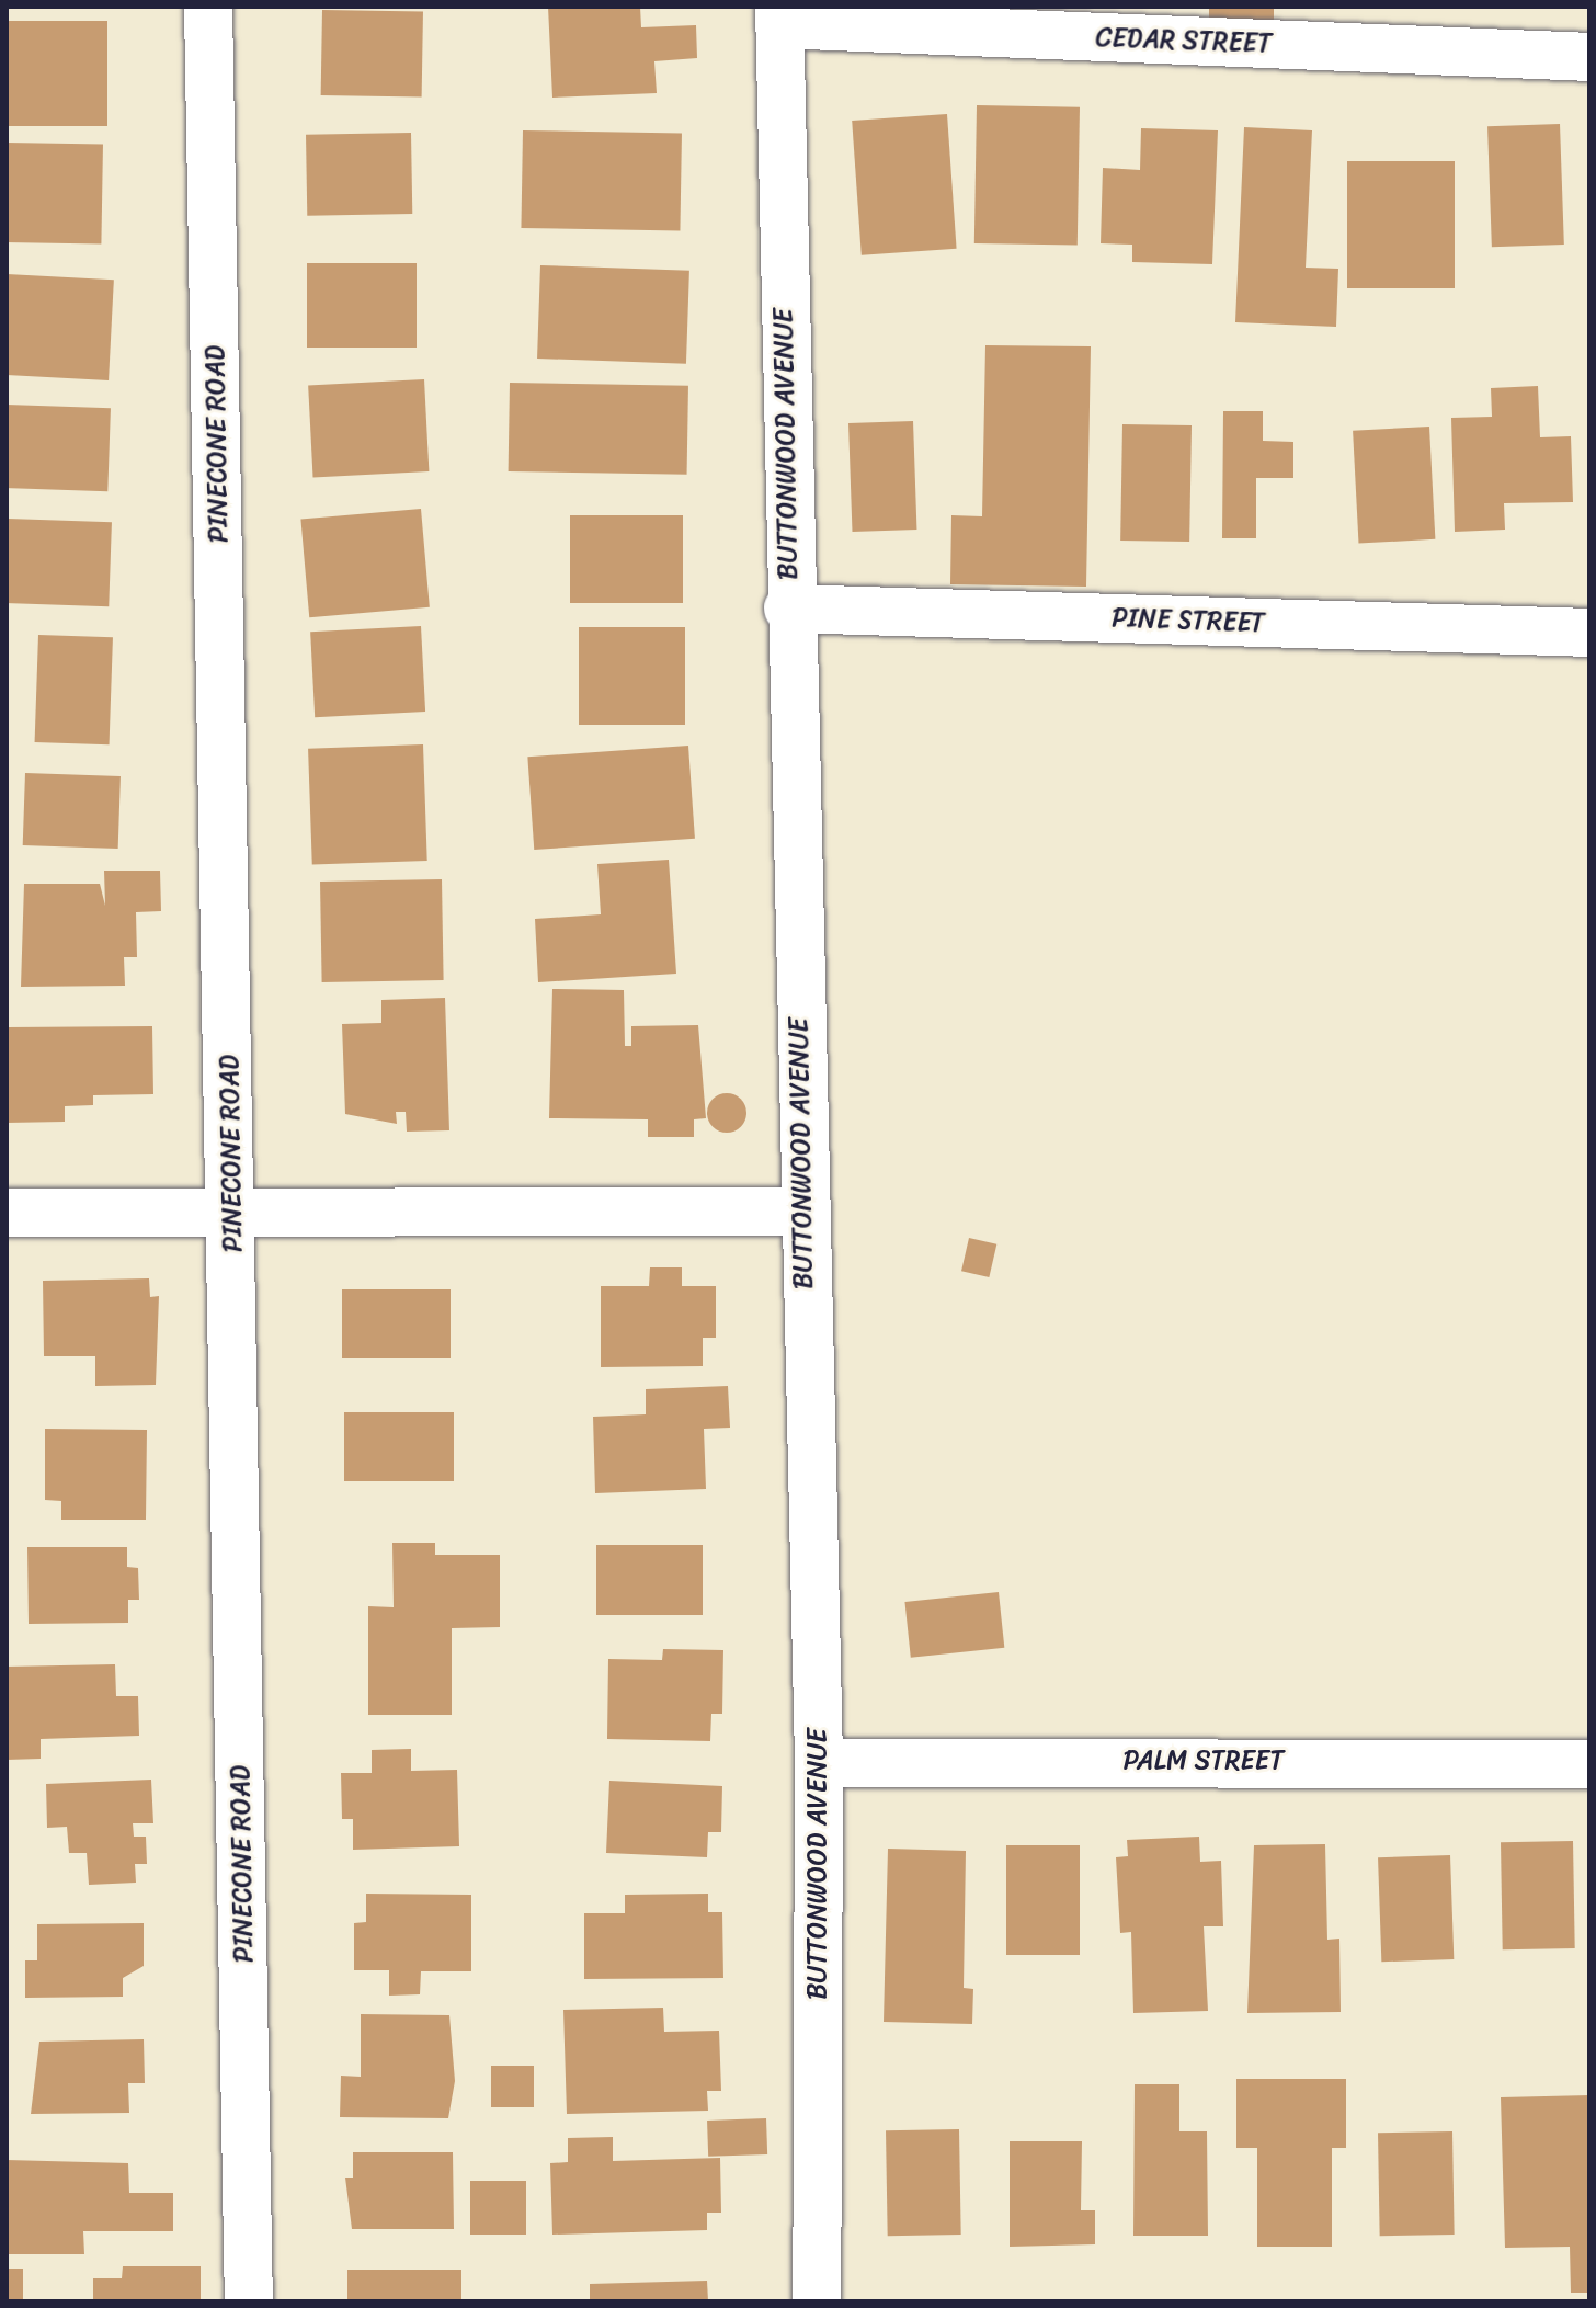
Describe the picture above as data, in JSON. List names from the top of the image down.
{
  "streets": {
    "street": [
      "CEDAR STREET",
      "PINECONE ROAD",
      "BUTTONWOOD AVENUE",
      "PINE STREET",
      "PALM STREET"
    ]
  },
  "crossings": [
    ["CEDAR STREET", "BUTTONWOOD AVENUE"],
    ["BUTTONWOOD AVENUE", "PINE STREET"],
    ["BUTTONWOOD AVENUE", "PALM STREET"]
  ]
}
